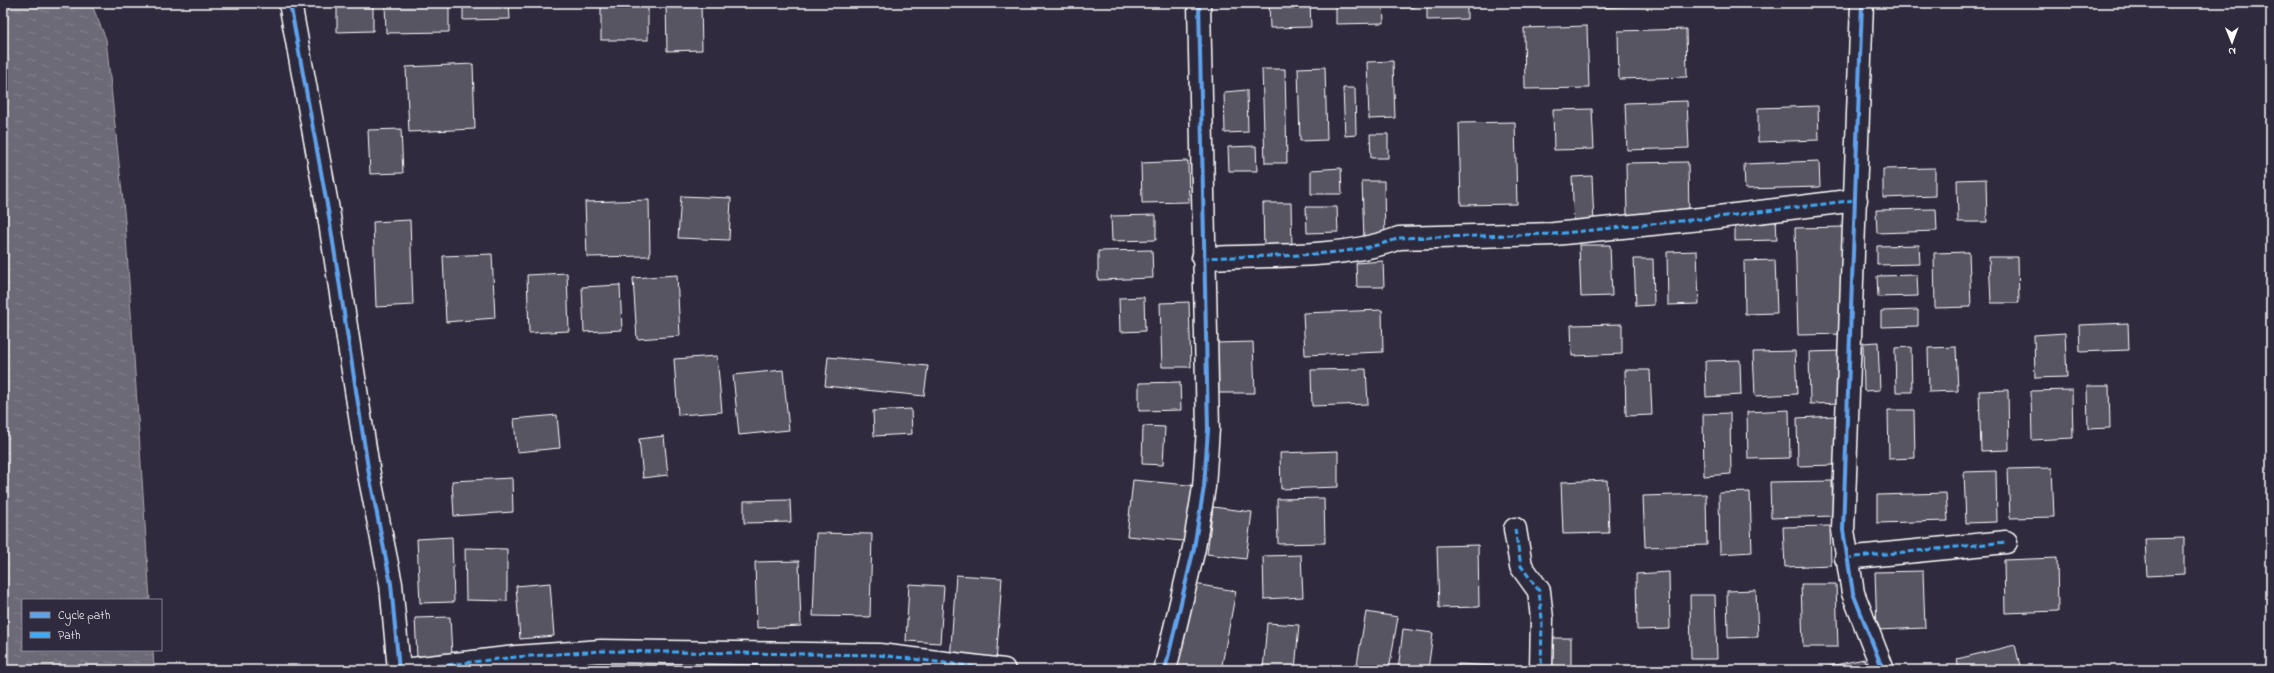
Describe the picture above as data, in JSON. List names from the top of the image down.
{
  "legend": ["Cycle path", "Path"],
  "north": "bottom"
}
